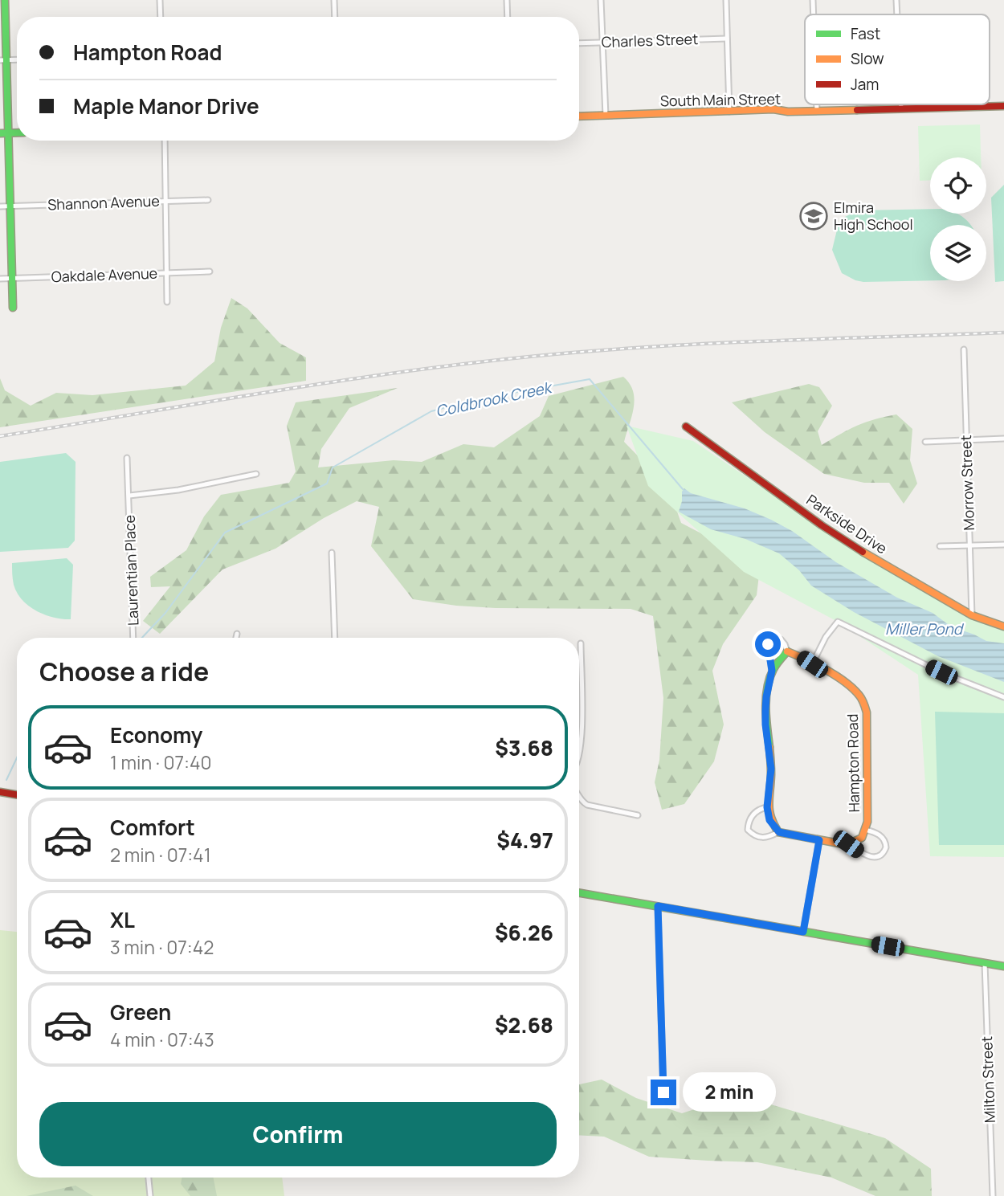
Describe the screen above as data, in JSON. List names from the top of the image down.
{
  "streets": {
    "street": [
      "Charles Street",
      "South Main Street",
      "Shannon Avenue",
      "Oakdale Avenue",
      "Morrow Street",
      "Parkside Drive",
      "Laurentian Place",
      "Hampton Road",
      "Milton Street"
    ]
  },
  "crossings": [
    ["Morrow Street", "Parkside Drive"]
  ],
  "water": ["Coldbrook Creek", "Miller Pond"],
  "places": {
    "school or university": ["Elmira High School"]
  },
  "legend": ["Fast", "Slow", "Jam"],
  "page": {
    "banner": ["Hampton Road", "Maple Manor Drive"],
    "heading": "Choose a ride",
    "list": [
      {
        "name": "Economy",
        "note": "1 min · 07:40",
        "value": "$3.68"
      },
      {
        "name": "Comfort",
        "note": "2 min · 07:41",
        "value": "$4.97"
      },
      {
        "name": "XL",
        "note": "3 min · 07:42",
        "value": "$6.26"
      },
      {
        "name": "Green",
        "note": "4 min · 07:43",
        "value": "$2.68"
      }
    ],
    "bubble": "2 min",
    "buttons": "Confirm"
  }
}
